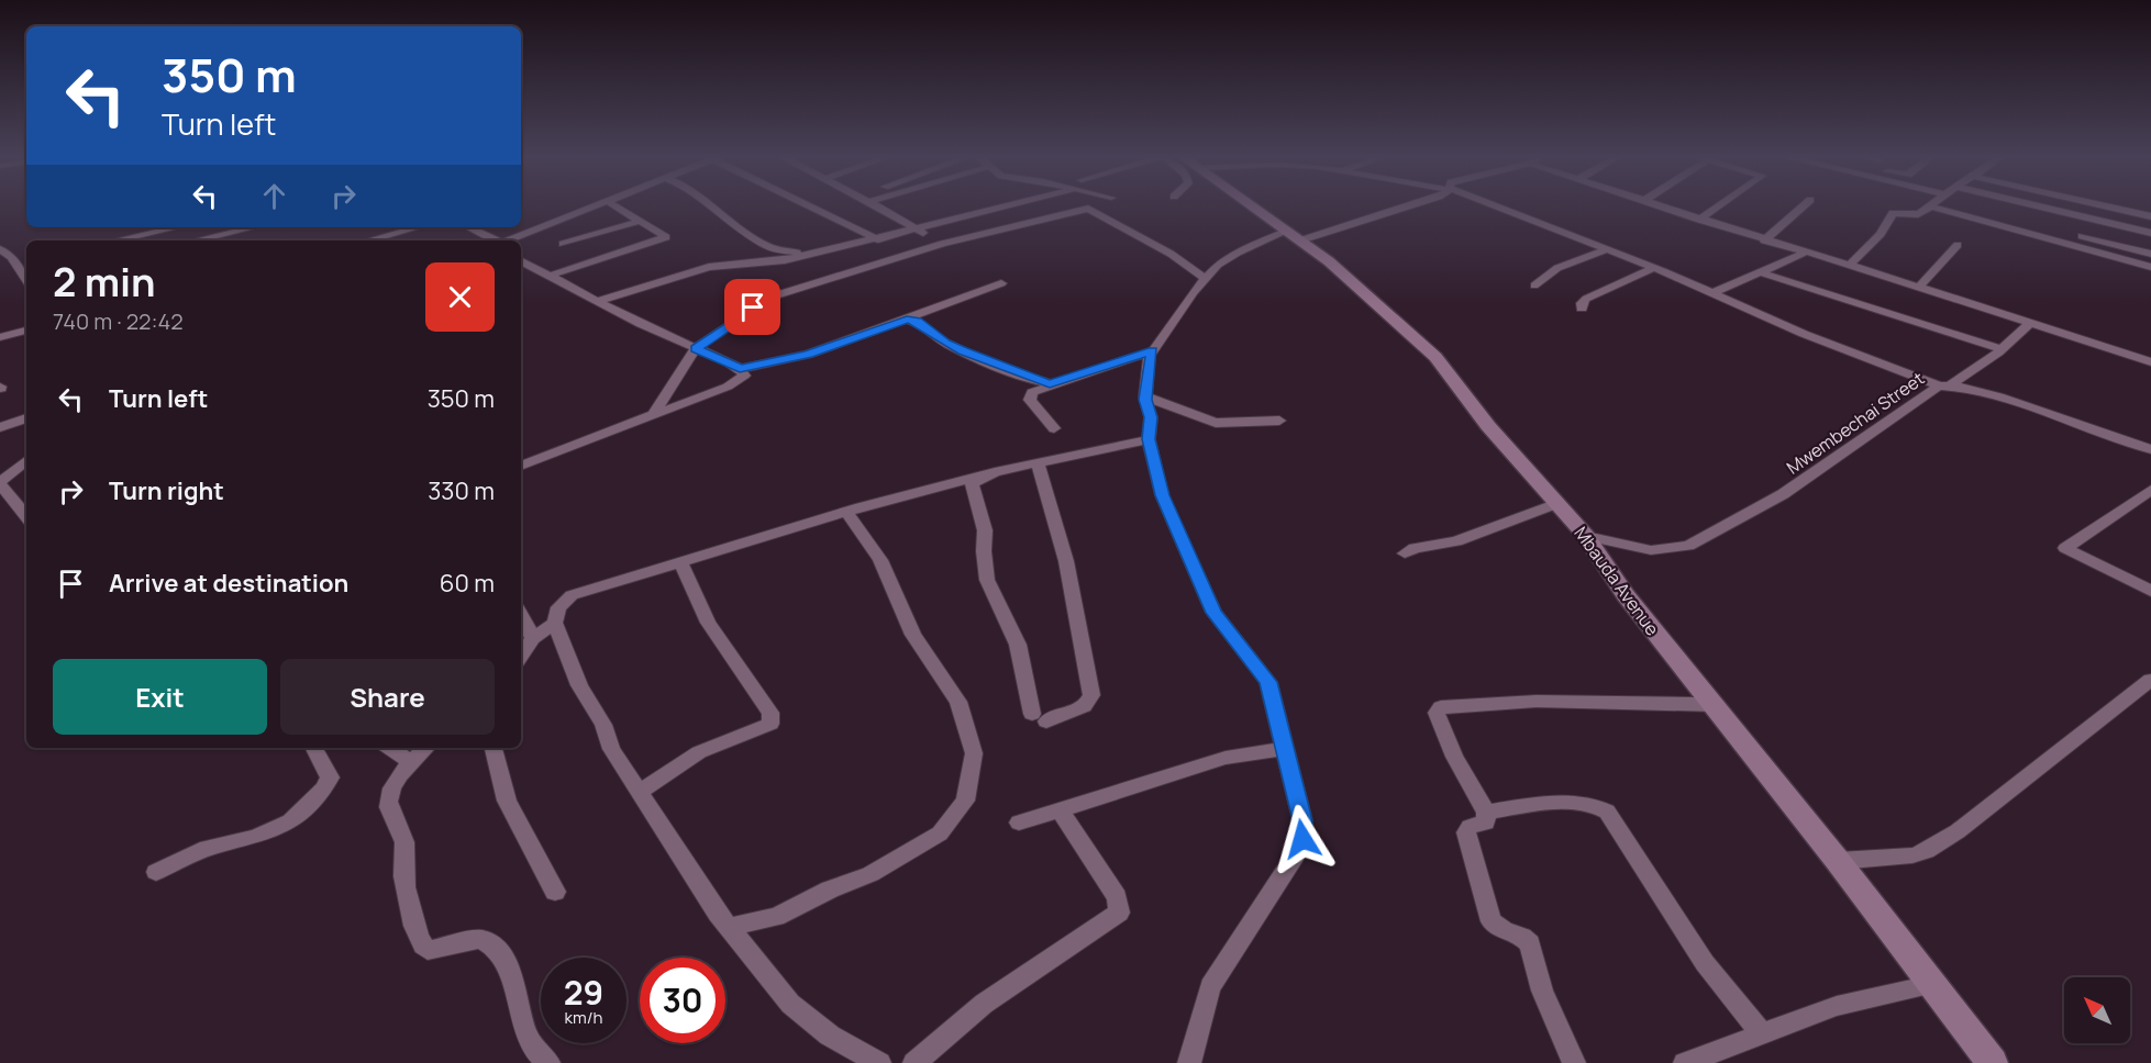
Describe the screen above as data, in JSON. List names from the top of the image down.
{
  "streets": {
    "street": ["Mwembechai Street", "Mbauda Avenue"]
  },
  "crossings": [
    ["Mwembechai Street", "Mbauda Avenue"]
  ],
  "north": "top left",
  "page": {
    "turn": ["350 m", "Turn left"],
    "heading": ["2 min", "740 m · 22:42"],
    "list": [
      {
        "name": "Turn left",
        "value": "350 m"
      },
      {
        "name": "Turn right",
        "value": "330 m"
      },
      {
        "name": "Arrive at destination",
        "value": "60 m"
      }
    ],
    "buttons": ["Exit", "Share"],
    "speed": "29 km/h",
    "limit": "30"
  }
}
